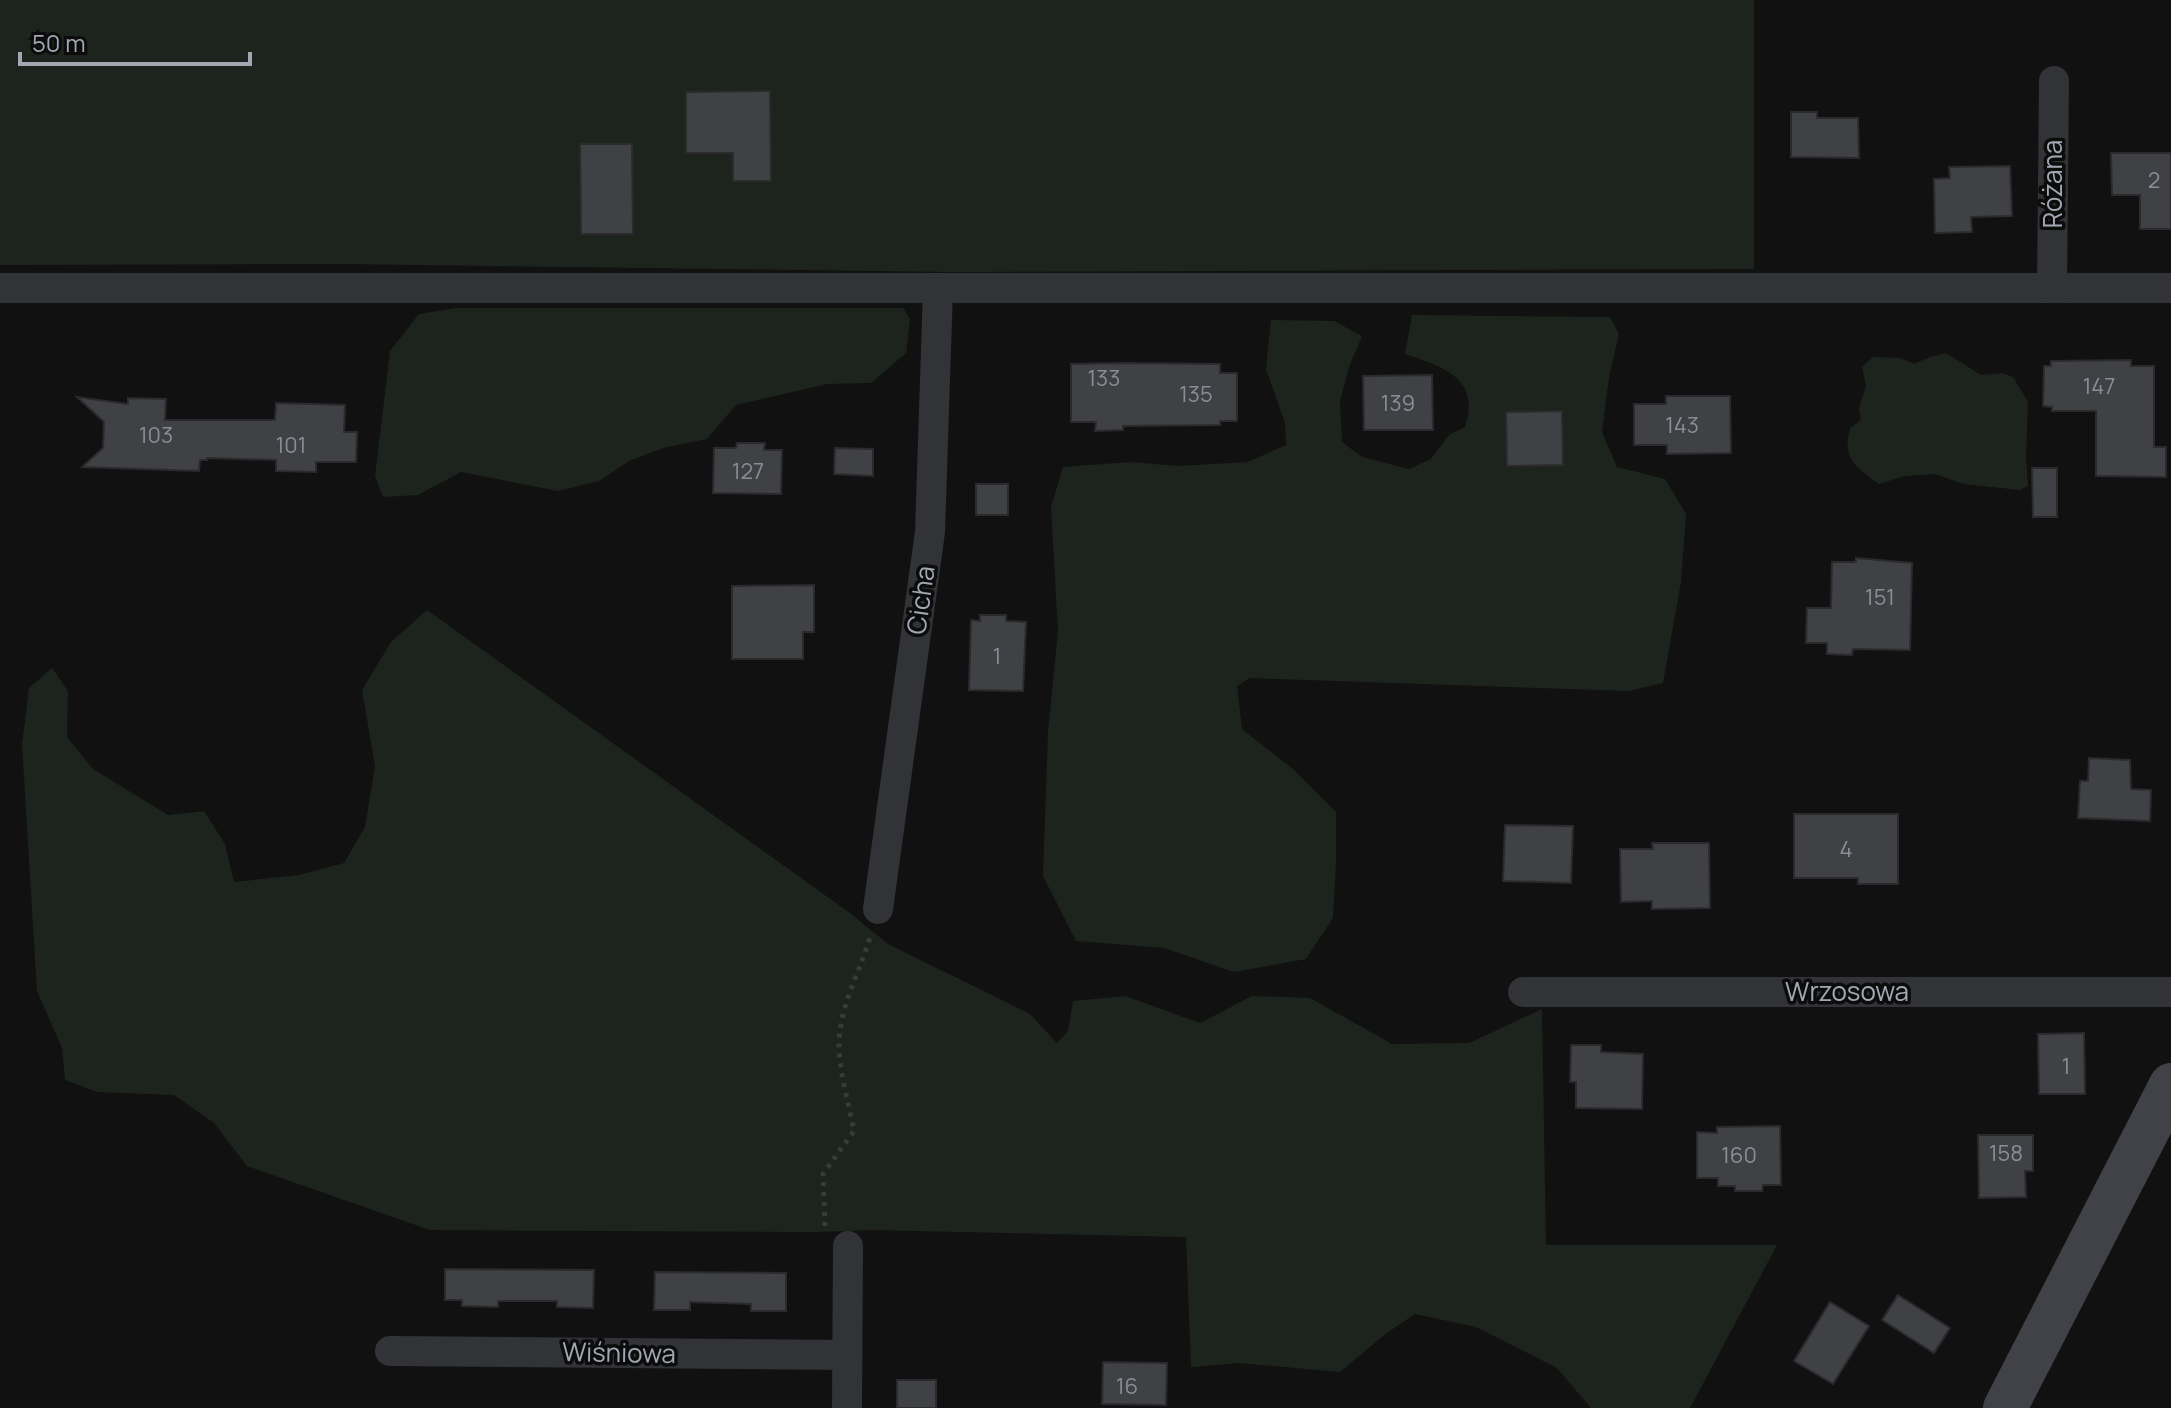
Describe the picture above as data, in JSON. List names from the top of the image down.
{
  "streets": {
    "street": [
      "Różana",
      "Cicha",
      "Wrzosowa",
      "Wiśniowa"
    ]
  },
  "house_numbers": [
    "2",
    "133",
    "147",
    "135",
    "139",
    "143",
    "103",
    "101",
    "127",
    "151",
    "1",
    "4",
    "1",
    "158",
    "160",
    "16"
  ],
  "scale_bar": "50 m"
}
